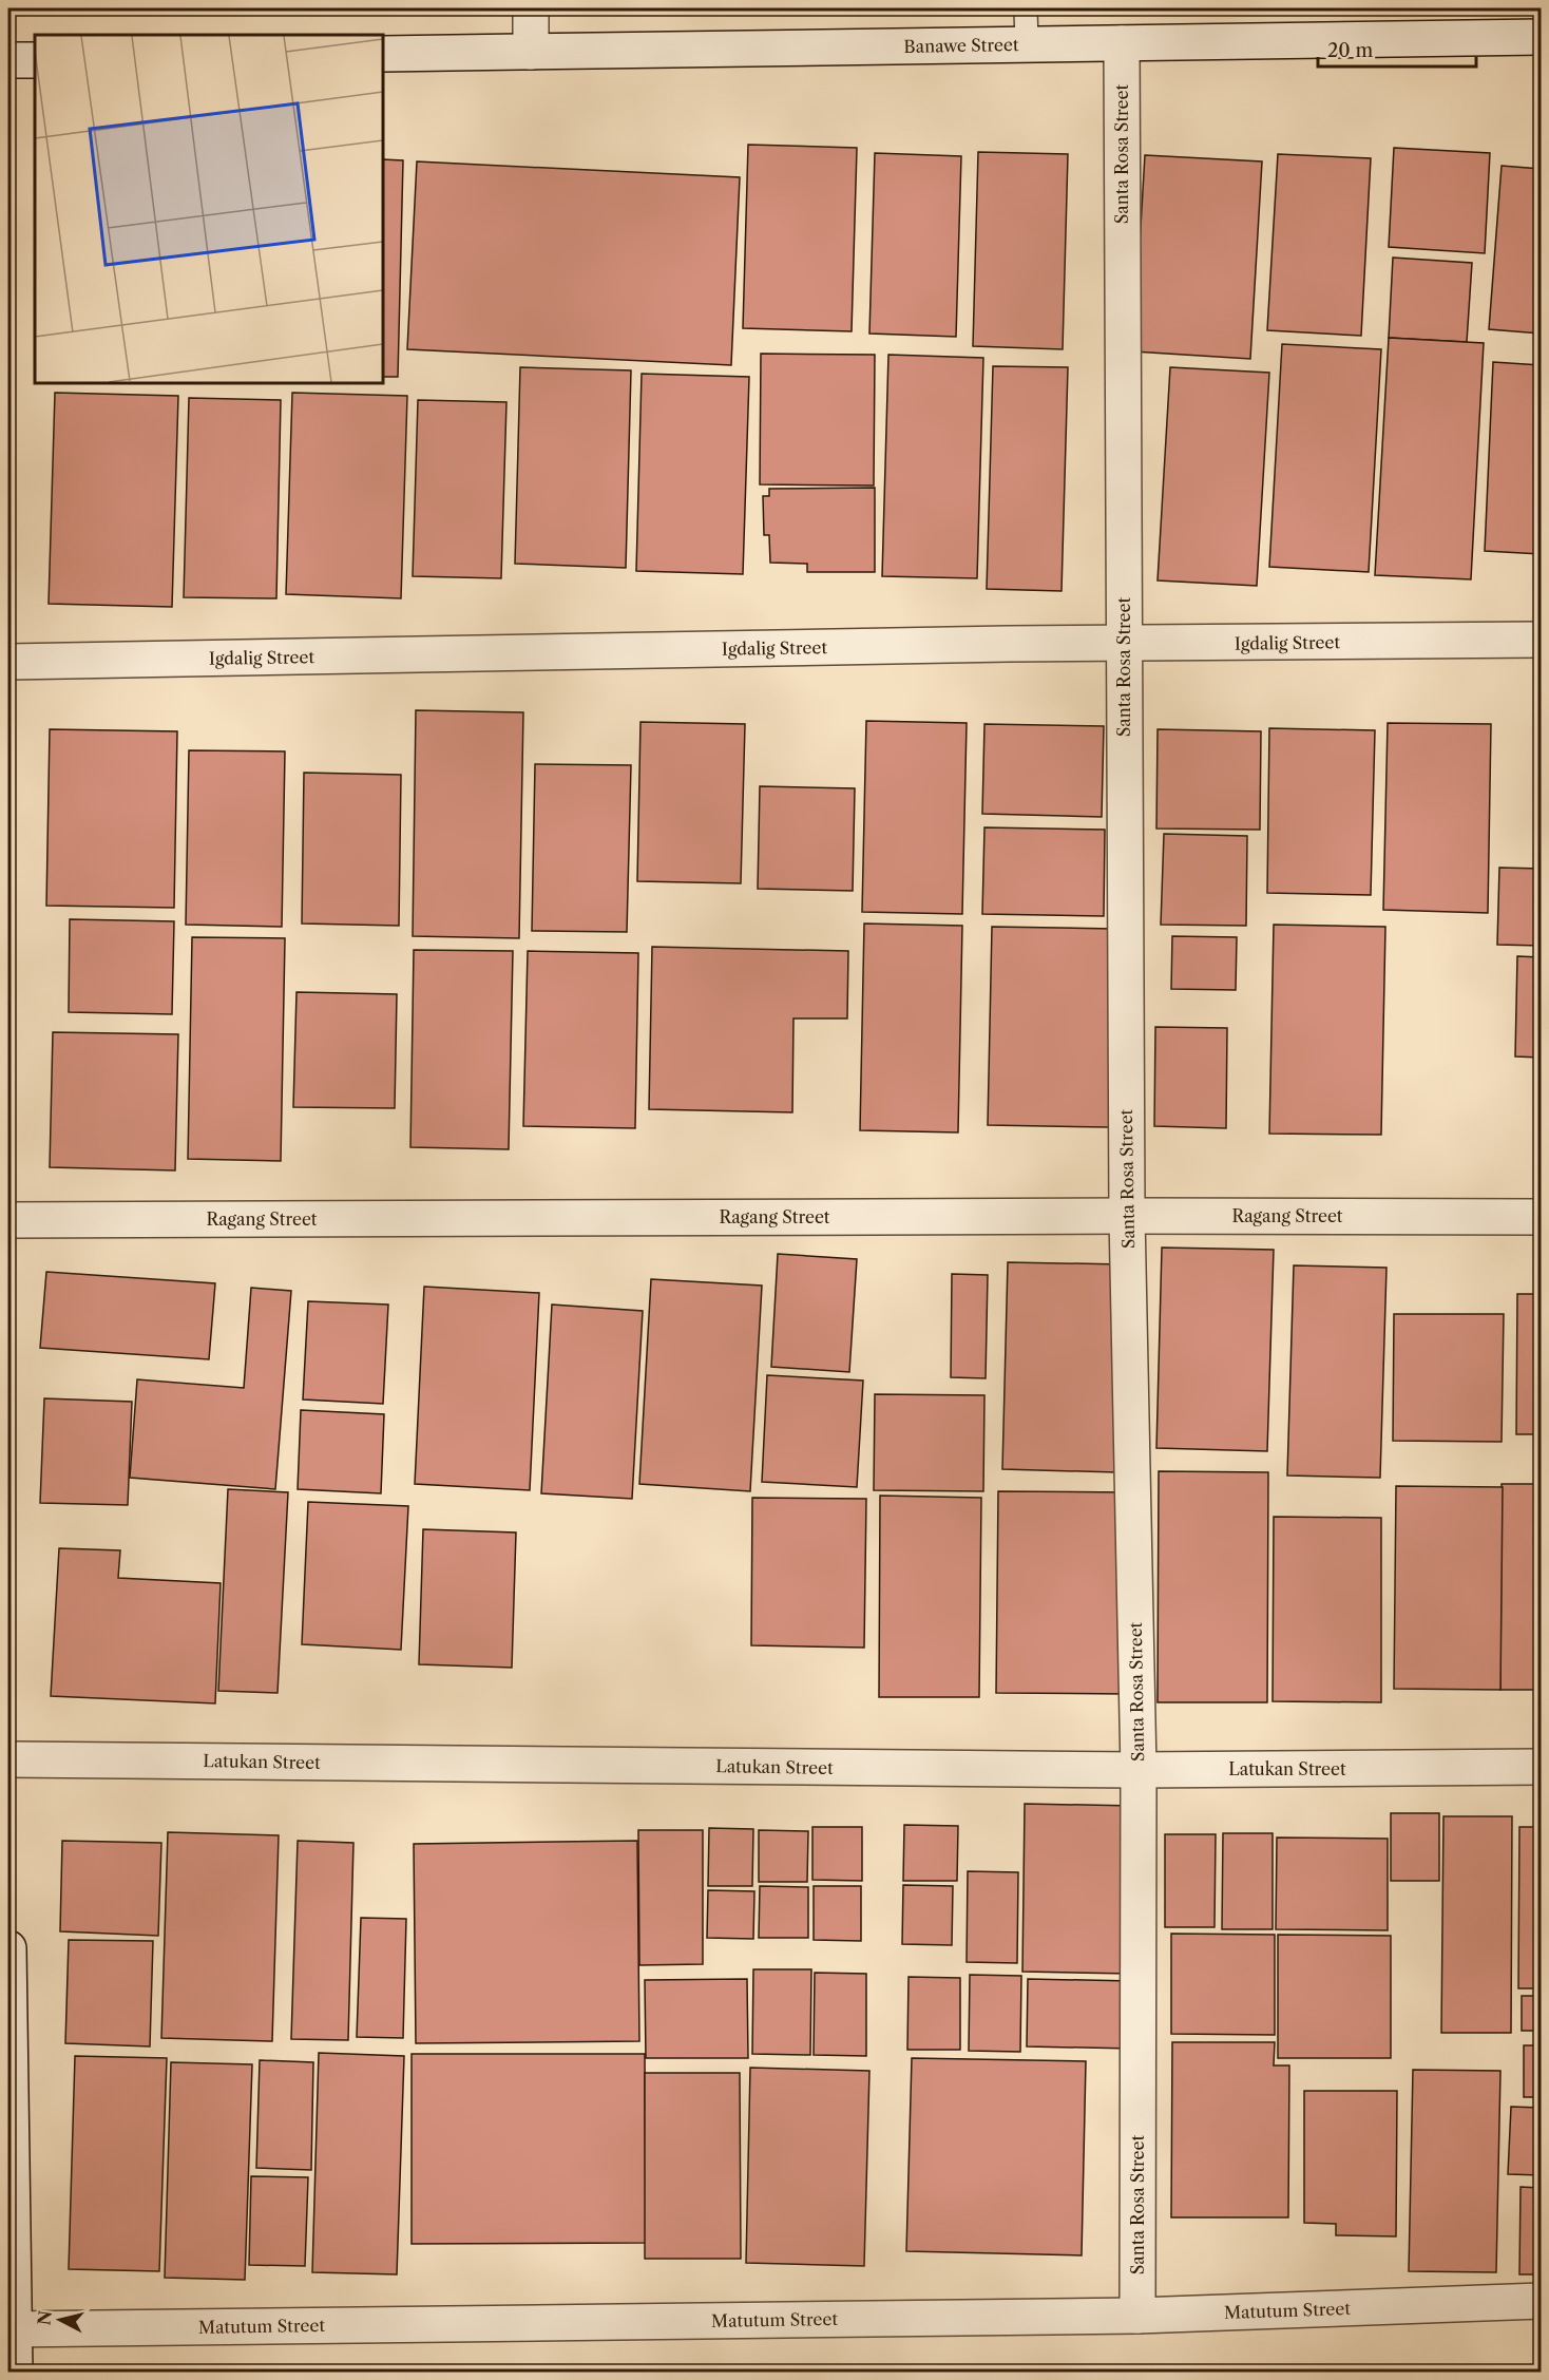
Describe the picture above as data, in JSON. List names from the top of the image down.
{
  "streets": {
    "street": [
      "Banawe Street",
      "Santa Rosa Street",
      "Igdalig Street",
      "Ragang Street",
      "Latukan Street",
      "Matutum Street"
    ]
  },
  "crossings": [
    ["Banawe Street", "Santa Rosa Street"],
    ["Santa Rosa Street", "Igdalig Street"],
    ["Santa Rosa Street", "Ragang Street"],
    ["Santa Rosa Street", "Latukan Street"],
    ["Santa Rosa Street", "Matutum Street"]
  ],
  "scale_bar": "20 m",
  "north": "left"
}
